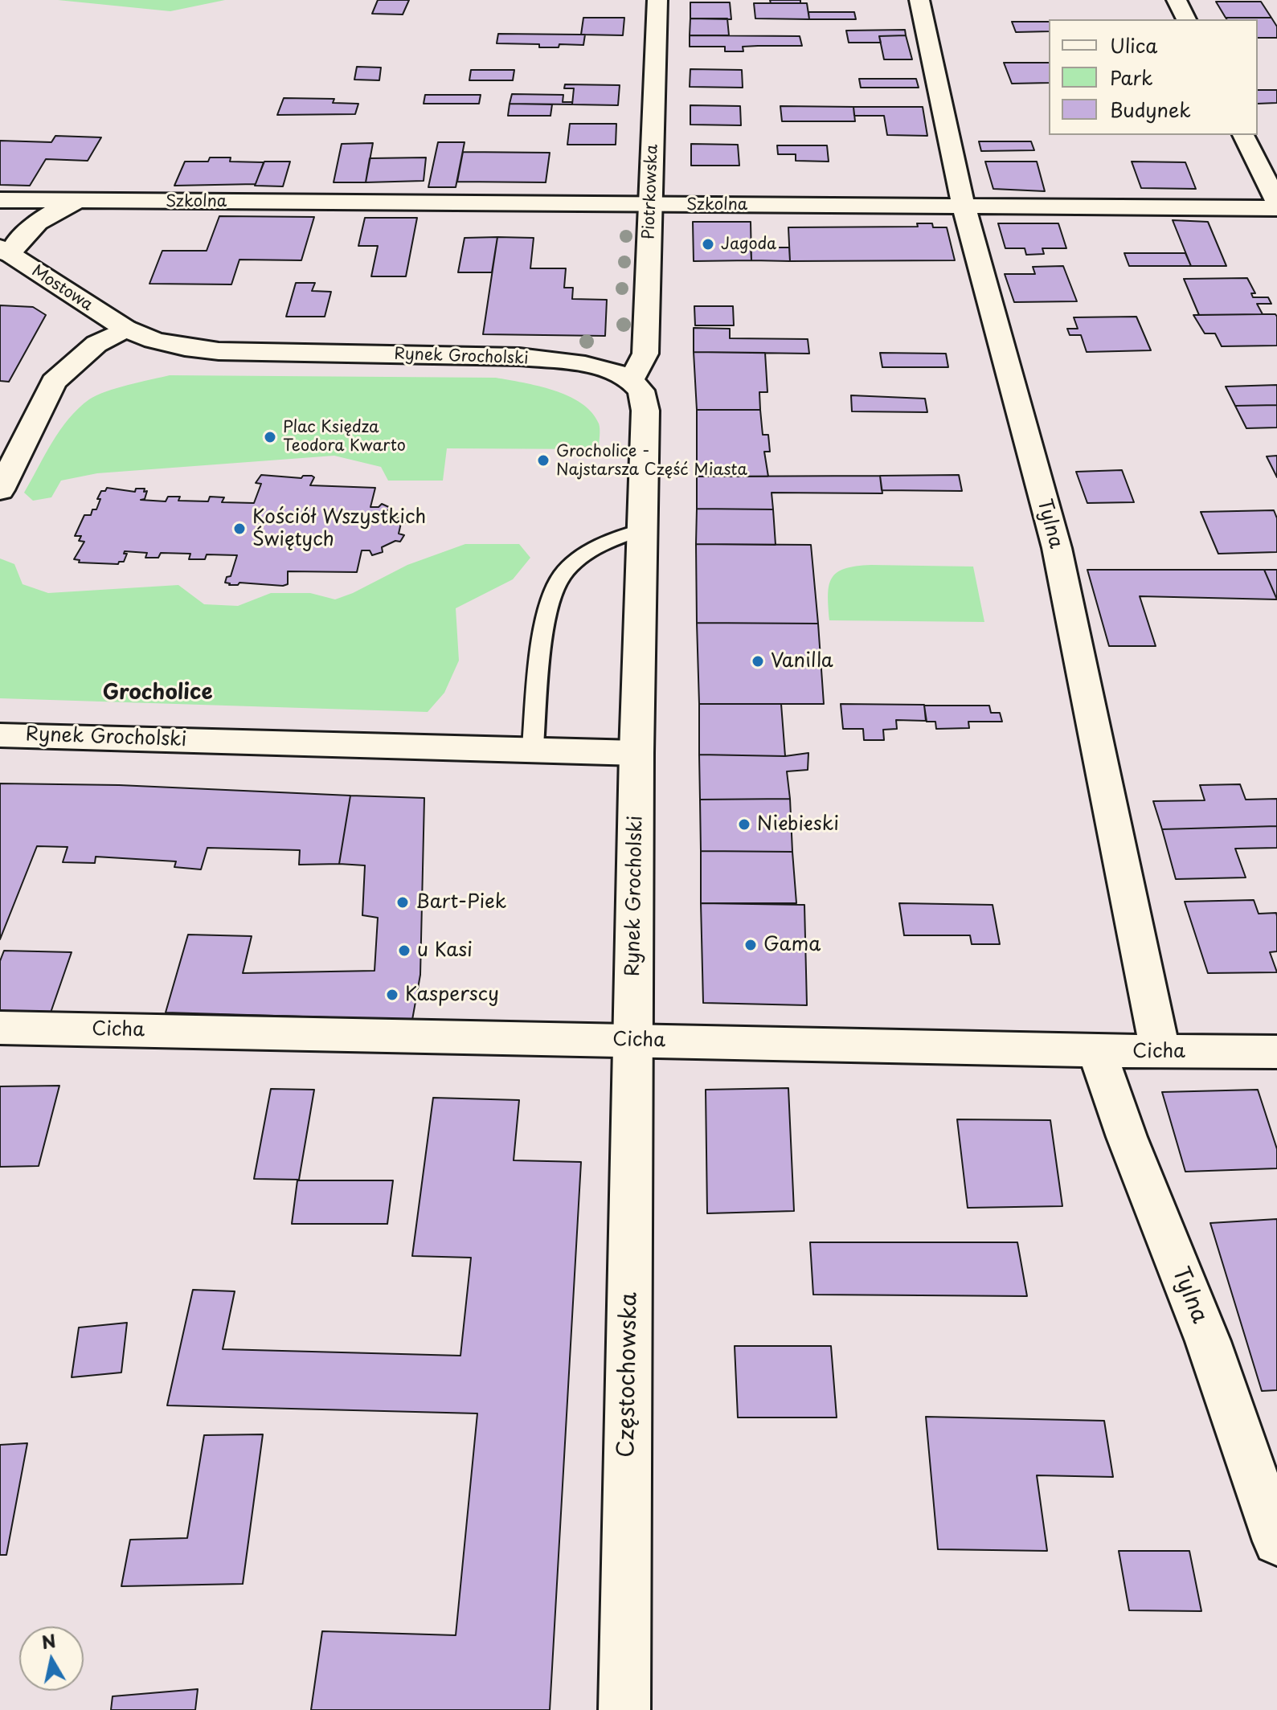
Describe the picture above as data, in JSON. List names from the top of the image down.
{
  "streets": {
    "street": [
      "Piotrkowska",
      "Szkolna",
      "Mostowa",
      "Rynek Grocholski",
      "Tylna",
      "Cicha",
      "Częstochowska"
    ]
  },
  "crossings": [
    ["Piotrkowska", "Szkolna"],
    ["Piotrkowska", "Rynek Grocholski"],
    ["Szkolna", "Mostowa"],
    ["Szkolna", "Tylna"],
    ["Mostowa", "Rynek Grocholski"],
    ["Rynek Grocholski", "Cicha"],
    ["Rynek Grocholski", "Częstochowska"],
    ["Tylna", "Cicha"],
    ["Cicha", "Częstochowska"]
  ],
  "districts": ["Grocholice"],
  "places": [
    "Jagoda",
    "Plac Księdza Teodora Kwarto",
    "Grocholice - Najstarsza Część Miasta",
    "Kościół Wszystkich Świętych",
    "Vanilla",
    "Niebieski",
    "Bart-Piek",
    "Gama",
    "u Kasi",
    "Kasperscy"
  ],
  "legend": ["Ulica", "Park", "Budynek"],
  "north": "top"
}
